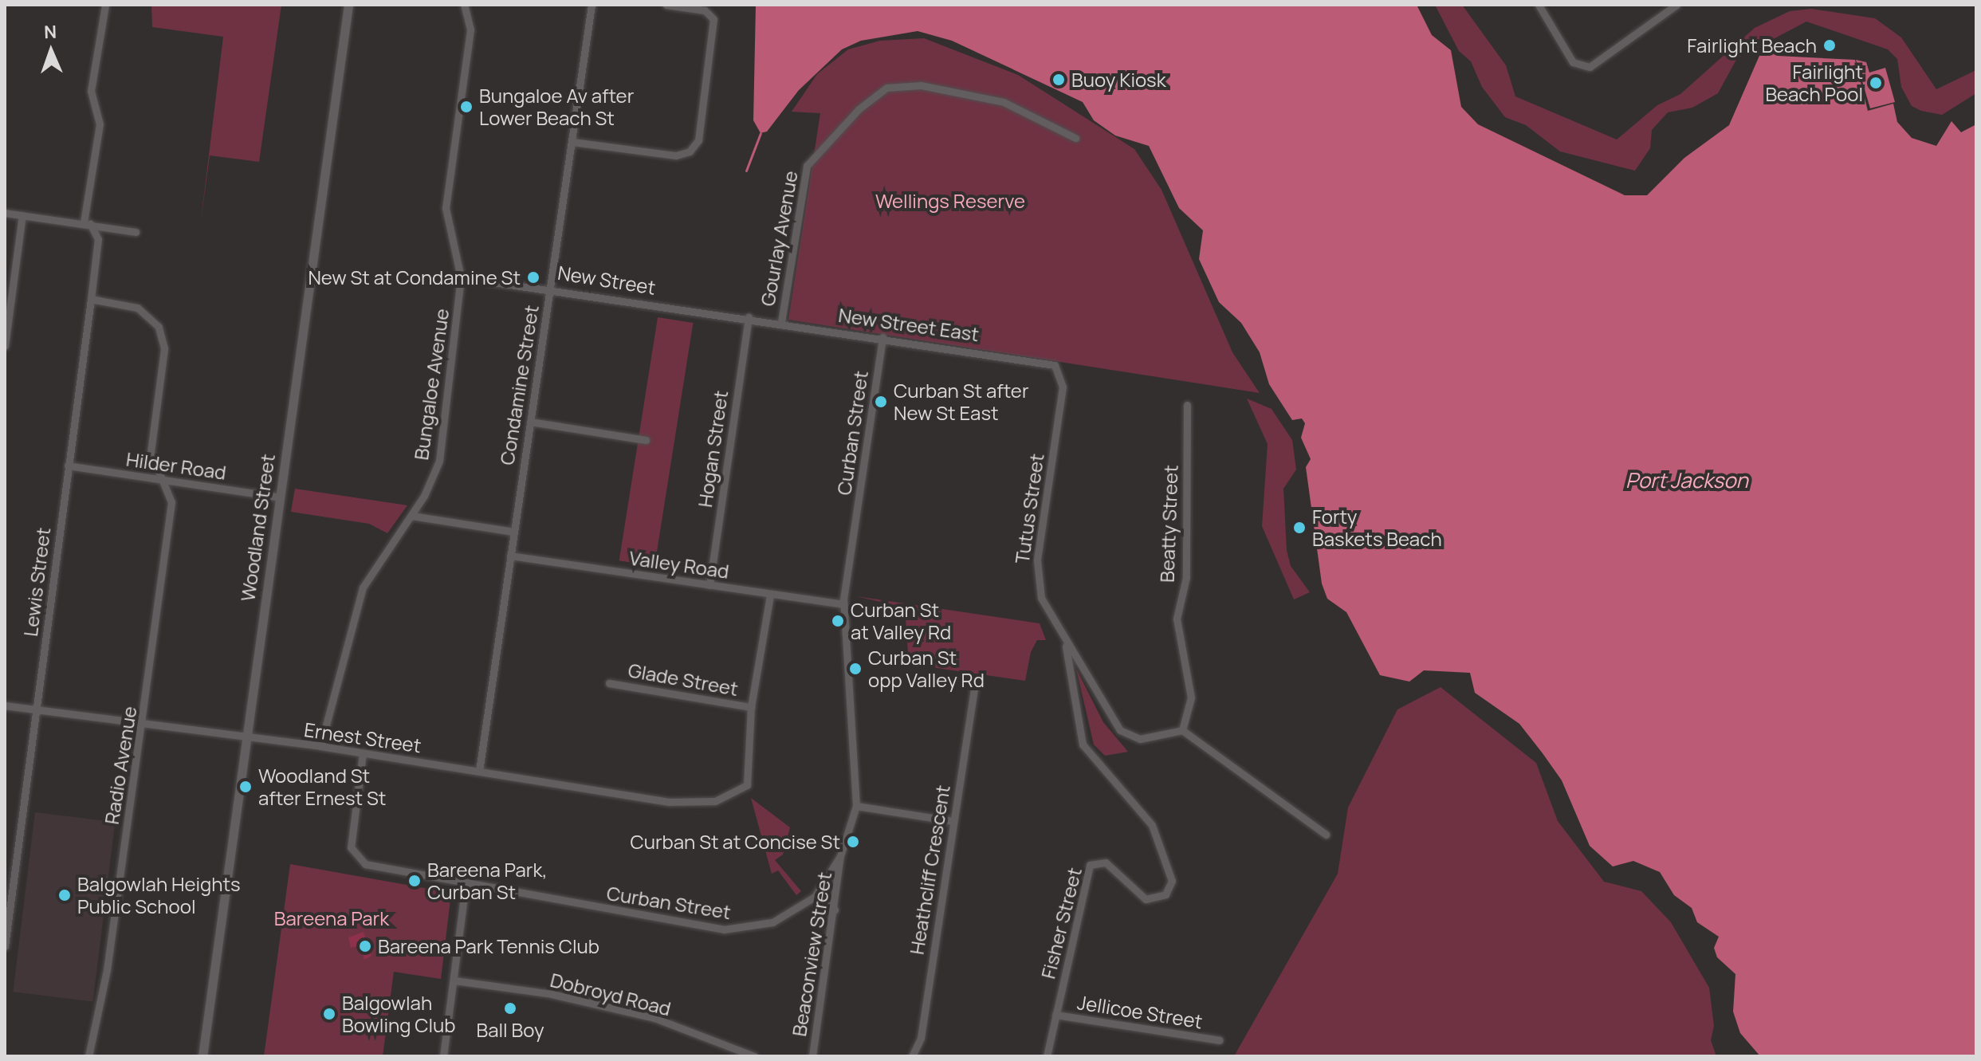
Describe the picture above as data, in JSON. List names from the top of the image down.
{
  "streets": {
    "street": [
      "Gourlay Avenue",
      "New Street",
      "New Street East",
      "Bungaloe Avenue",
      "Condamine Street",
      "Curban Street",
      "Hogan Street",
      "Hilder Road",
      "Tutus Street",
      "Beatty Street",
      "Woodland Street",
      "Valley Road",
      "Lewis Street",
      "Glade Street",
      "Ernest Street",
      "Radio Avenue",
      "Heathcliff Crescent",
      "Fisher Street",
      "Beaconview Street",
      "Dobroyd Road",
      "Jellicoe Street"
    ]
  },
  "crossings": [
    ["Gourlay Avenue", "New Street East"],
    ["New Street", "New Street East"],
    ["New Street", "Bungaloe Avenue"],
    ["New Street", "Condamine Street"],
    ["New Street", "Hogan Street"],
    ["New Street East", "Curban Street"],
    ["New Street East", "Hogan Street"],
    ["New Street East", "Tutus Street"],
    ["Bungaloe Avenue", "Ernest Street"],
    ["Condamine Street", "Valley Road"],
    ["Condamine Street", "Ernest Street"],
    ["Curban Street", "Valley Road"],
    ["Curban Street", "Ernest Street"],
    ["Curban Street", "Beaconview Street"],
    ["Hogan Street", "Valley Road"],
    ["Hilder Road", "Woodland Street"],
    ["Hilder Road", "Lewis Street"],
    ["Hilder Road", "Radio Avenue"],
    ["Tutus Street", "Fisher Street"],
    ["Woodland Street", "Ernest Street"],
    ["Lewis Street", "Ernest Street"],
    ["Lewis Street", "Radio Avenue"],
    ["Glade Street", "Ernest Street"],
    ["Ernest Street", "Radio Avenue"],
    ["Fisher Street", "Jellicoe Street"]
  ],
  "water": ["Port Jackson"],
  "parks": ["Wellings Reserve", "Bareena Park"],
  "places": [
    "Fairlight Beach",
    "Buoy Kiosk",
    "Fairlight Beach Pool",
    "Bungaloe Av after Lower Beach St",
    "New St at Condamine St",
    "Curban St after New St East",
    "Forty Baskets Beach",
    "Curban St at Valley Rd",
    "Curban St opp Valley Rd",
    "Woodland St after Ernest St",
    "Curban St at Concise St",
    "Bareena Park, Curban St",
    "Balgowlah Heights Public School",
    "Bareena Park Tennis Club",
    "Ball Boy",
    "Balgowlah Bowling Club"
  ],
  "north": "top"
}
